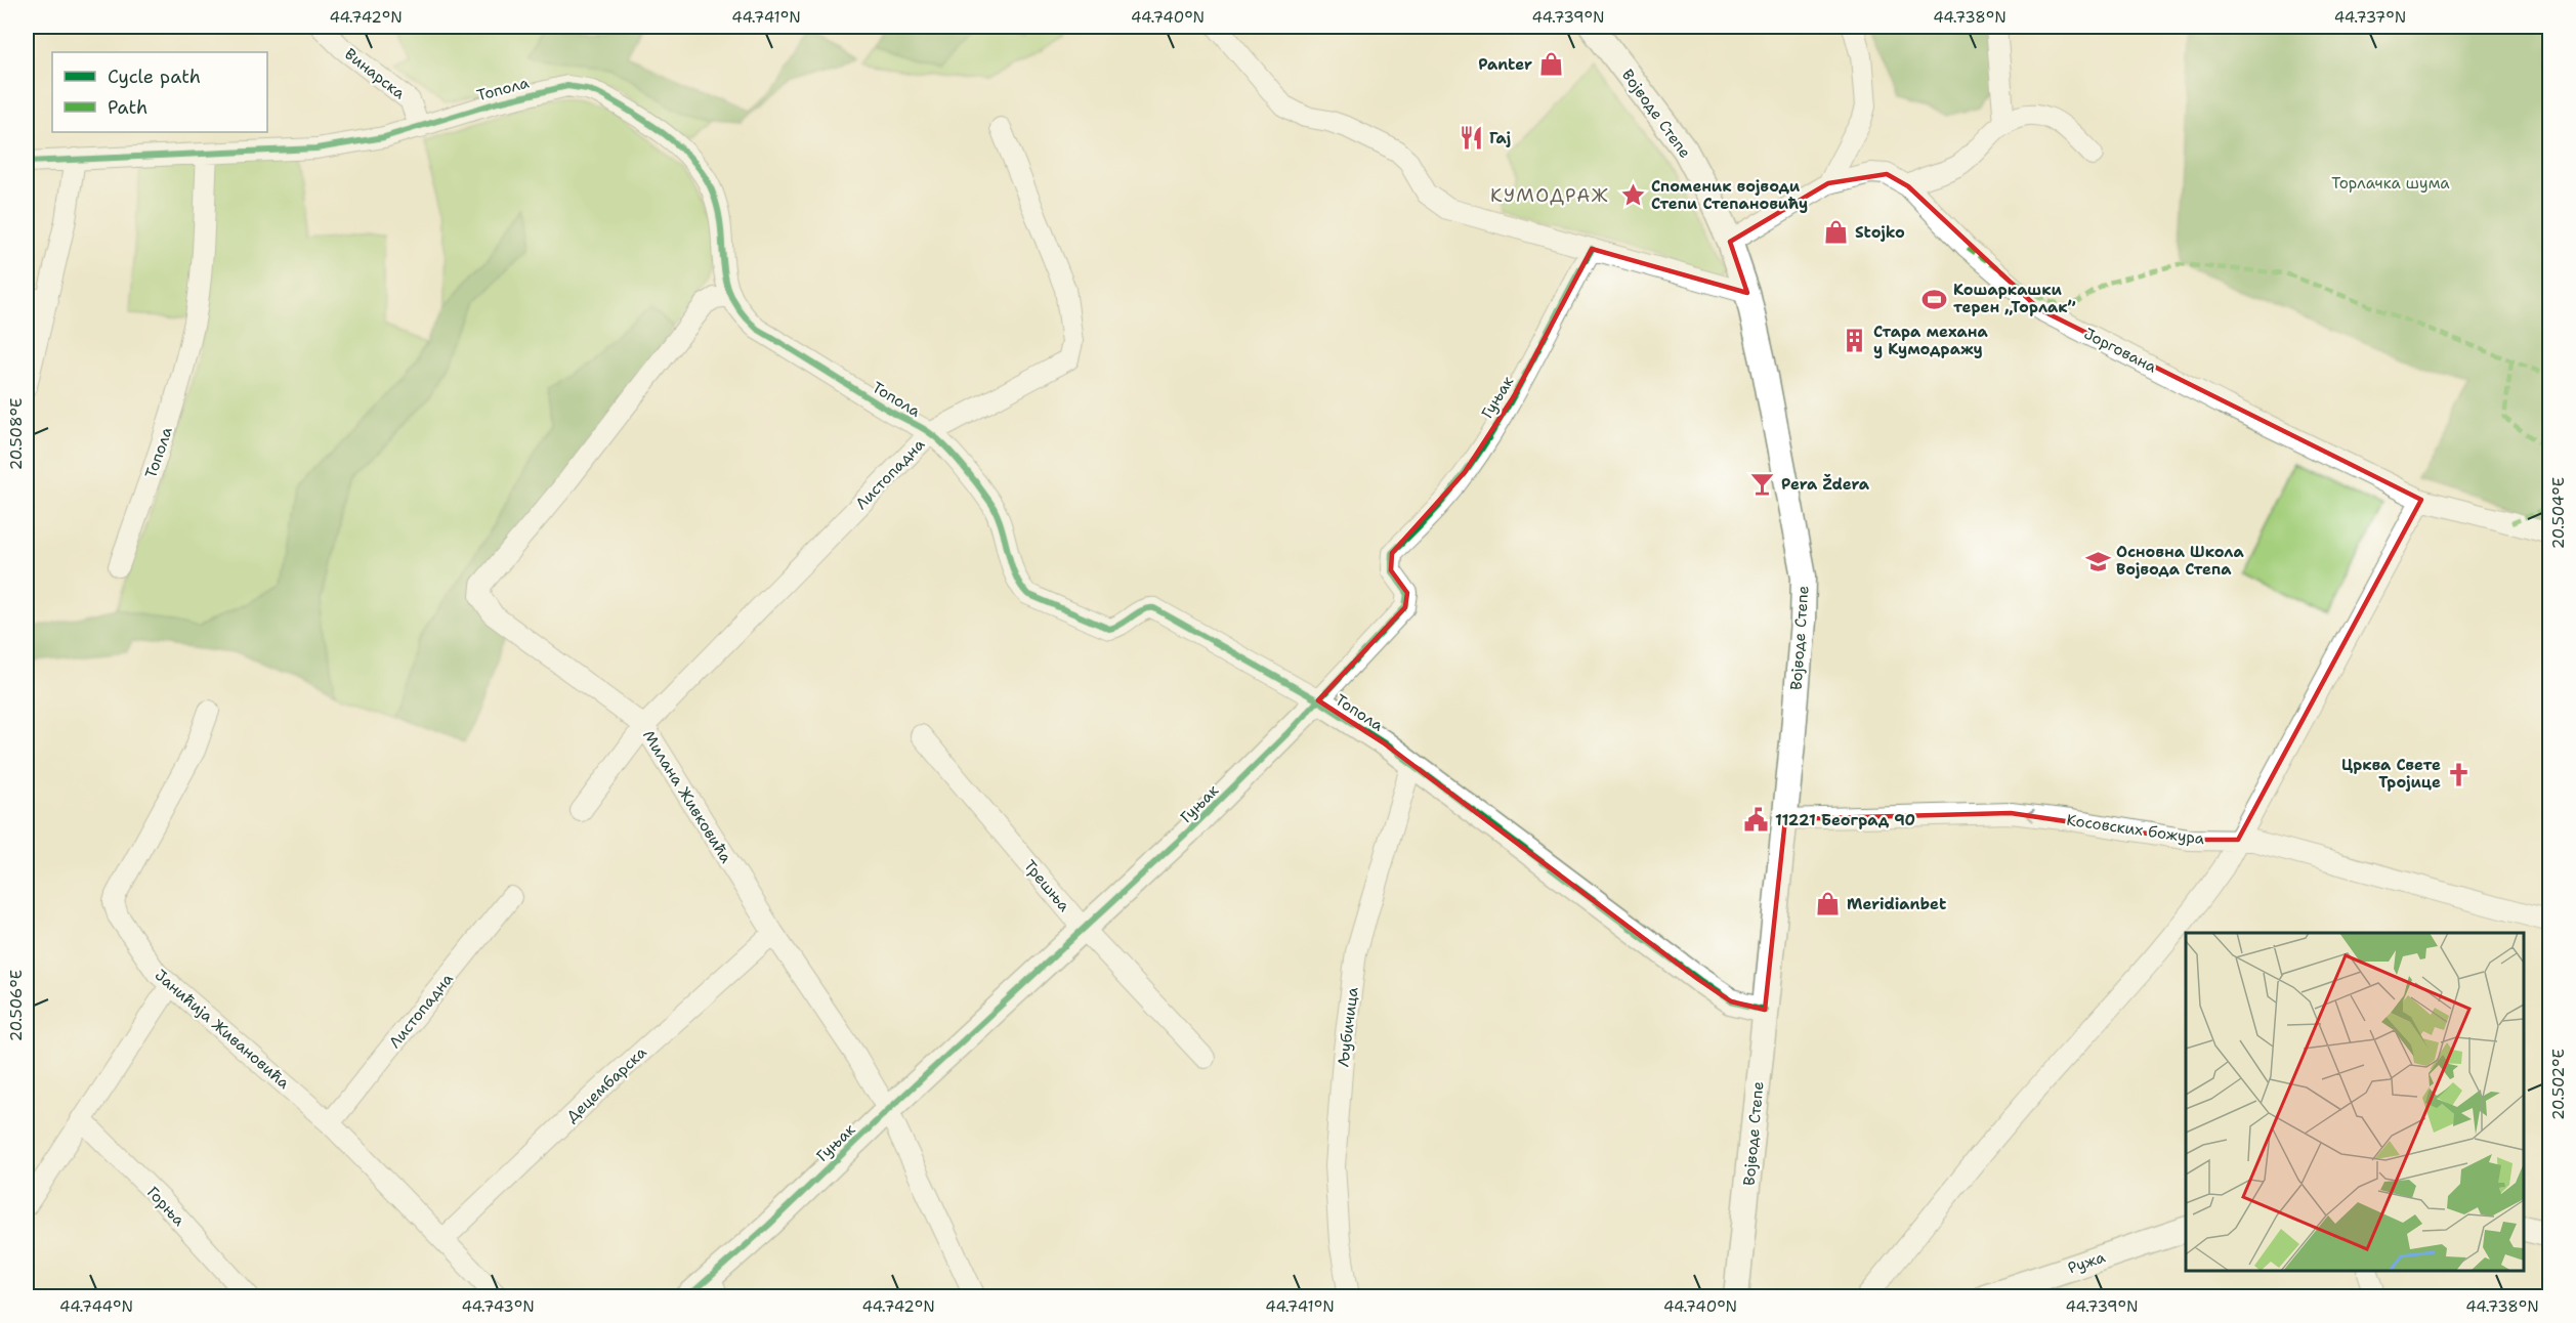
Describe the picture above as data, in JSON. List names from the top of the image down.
{
  "streets": {
    "street": [
      "Винарска",
      "Топола",
      "Војводе Степе",
      "Јоргована",
      "Гуњак",
      "Листопадна",
      "Милана Живковића",
      "Косовских божура",
      "Трешња",
      "Љубичица",
      "Јанићија Живановића",
      "Децембарска",
      "Горња",
      "Ружа"
    ]
  },
  "crossings": [
    ["Винарска", "Топола"],
    ["Топола", "Војводе Степе"],
    ["Топола", "Гуњак"],
    ["Топола", "Листопадна"],
    ["Топола", "Милана Живковића"],
    ["Топола", "Љубичица"],
    ["Војводе Степе", "Јоргована"],
    ["Војводе Степе", "Косовских божура"],
    ["Гуњак", "Милана Живковића"],
    ["Гуњак", "Трешња"],
    ["Листопадна", "Милана Живковића"],
    ["Листопадна", "Јанићија Живановића"],
    ["Милана Живковића", "Децембарска"],
    ["Јанићија Живановића", "Децембарска"]
  ],
  "one_way": ["Косовских божура"],
  "districts": ["КУМОДРАЖ"],
  "parks": ["Торлачка шума"],
  "places": {
    "shop": ["Panter", "Stojko", "Meridianbet"],
    "restaurant": ["Гај"],
    "place": ["Споменик војводи Степи Степановићу"],
    "sports": ["Кошаркашки терен „Торлак”"],
    "building": ["Стара механа у Кумодражу"],
    "bar": ["Pera Ždera"],
    "school or university": ["Основна Школа Војвода Степа"],
    "church": ["Црква Свете Тројице"],
    "public building": ["11221 Београд 90"]
  },
  "legend": ["Cycle path", "Path"],
  "coordinates": [
    "44.742°N",
    "44.741°N",
    "44.740°N",
    "44.739°N",
    "44.738°N",
    "44.737°N",
    "20.508°E",
    "20.504°E",
    "20.506°E",
    "20.502°E",
    "44.744°N",
    "44.743°N"
  ]
}
